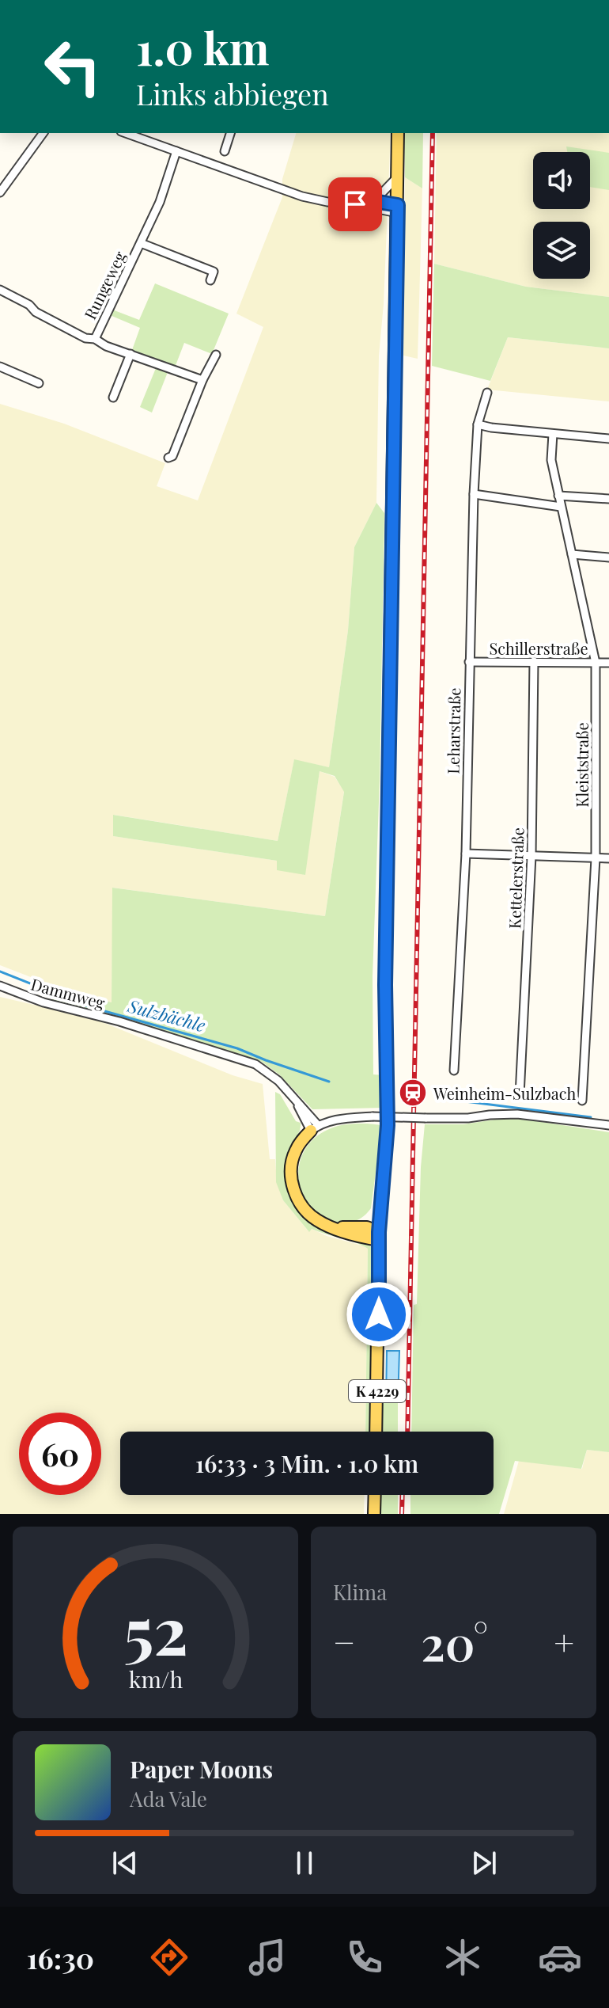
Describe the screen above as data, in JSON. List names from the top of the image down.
{
  "streets": {
    "main road": ["K 4229"],
    "street": [
      "Rungeweg",
      "Schillerstraße",
      "Leharstraße",
      "Kleiststraße",
      "Kettelerstraße",
      "Dammweg"
    ]
  },
  "crossings": [
    ["Schillerstraße", "Leharstraße"],
    ["Schillerstraße", "Kleiststraße"],
    ["Schillerstraße", "Kettelerstraße"]
  ],
  "water": ["Sulzbächle"],
  "places": {
    "station": ["Weinheim-Sulzbach"]
  },
  "page": {
    "turn": ["1.0 km", "Links abbiegen"],
    "limit": "60",
    "trip": "16:33 · 3 Min. · 1.0 km",
    "tile": "Klima",
    "heat": ["−", "20°", "+"],
    "song": ["Paper Moons", "Ada Vale"],
    "tabs": "16:30",
    "gauge": ["52", "km/h"]
  }
}
